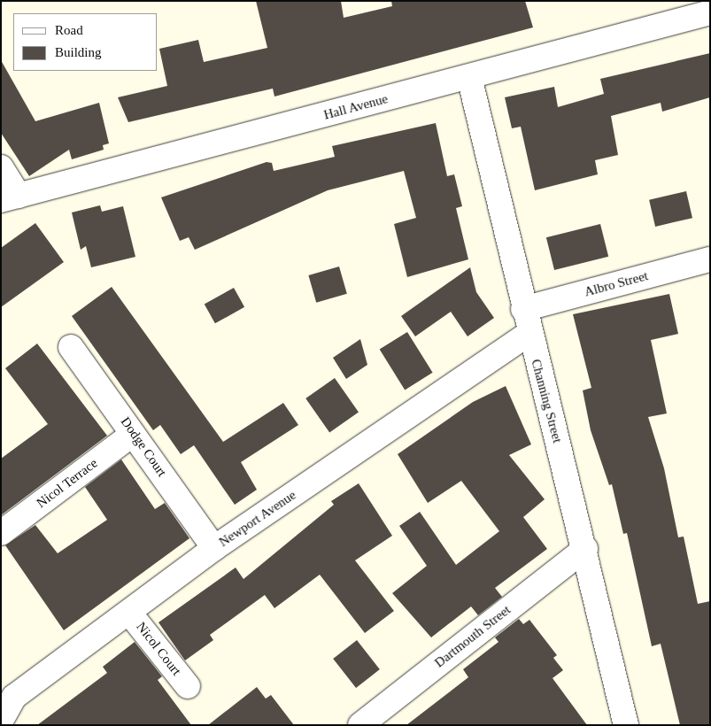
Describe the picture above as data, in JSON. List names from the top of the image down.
{
  "streets": {
    "street": [
      "Hall Avenue",
      "Albro Street",
      "Channing Street",
      "Dodge Court",
      "Nicol Terrace",
      "Newport Avenue",
      "Dartmouth Street",
      "Nicol Court"
    ]
  },
  "crossings": [
    ["Hall Avenue", "Channing Street"],
    ["Albro Street", "Channing Street"],
    ["Channing Street", "Newport Avenue"],
    ["Channing Street", "Dartmouth Street"],
    ["Dodge Court", "Nicol Terrace"],
    ["Dodge Court", "Newport Avenue"],
    ["Newport Avenue", "Nicol Court"]
  ],
  "legend": ["Road", "Building"]
}
